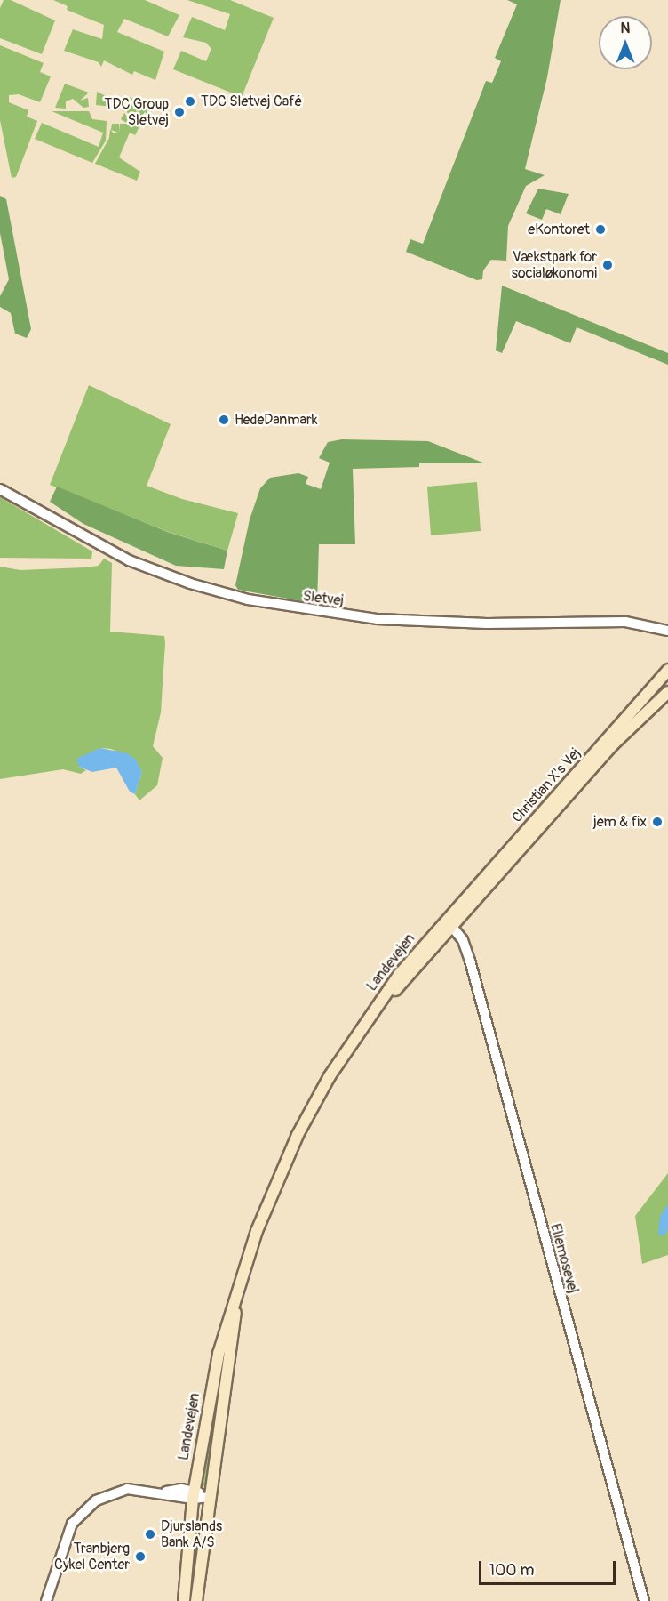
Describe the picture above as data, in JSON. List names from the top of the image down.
{
  "streets": {
    "main road": ["Christian X's Vej", "Landevejen"],
    "street": ["Sletvej", "Ellemosevej"]
  },
  "crossings": [
    ["Christian X's Vej", "Landevejen"],
    ["Christian X's Vej", "Ellemosevej"],
    ["Landevejen", "Ellemosevej"]
  ],
  "places": [
    "TDC Sletvej Café",
    "TDC Group Sletvej",
    "eKontoret",
    "Vækstpark for socialøkonomi",
    "HedeDanmark",
    "jem & fix",
    "Djurslands Bank A/S",
    "Tranbjerg Cykel Center"
  ],
  "scale_bar": "100 m",
  "north": "top"
}
